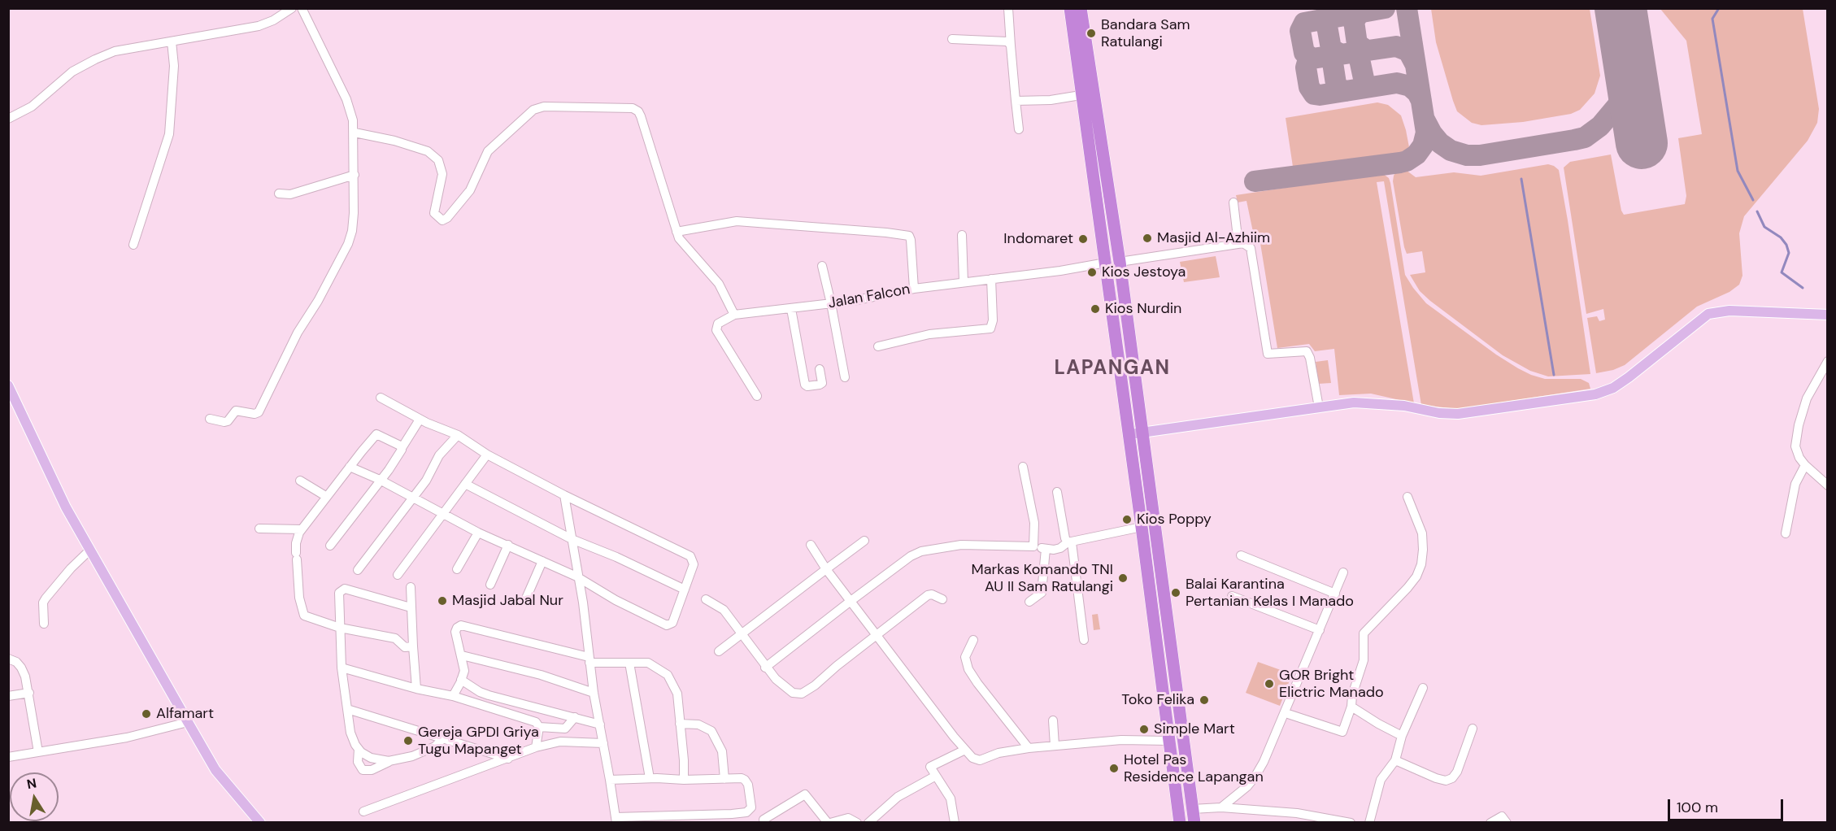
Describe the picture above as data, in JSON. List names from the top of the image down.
{
  "streets": {
    "street": ["Jalan Falcon"]
  },
  "districts": ["LAPANGAN"],
  "places": [
    "Bandara Sam Ratulangi",
    "Masjid Al-Azhiim",
    "Indomaret",
    "Kios Jestoya",
    "Kios Nurdin",
    "Kios Poppy",
    "Markas Komando TNI AU II Sam Ratulangi",
    "Balai Karantina Pertanian Kelas I Manado",
    "Masjid Jabal Nur",
    "GOR Bright Elictric Manado",
    "Toko Felika",
    "Alfamart",
    "Simple Mart",
    "Gereja GPDI Griya Tugu Mapanget",
    "Hotel Pas Residence Lapangan"
  ],
  "scale_bar": "100 m",
  "north": "top"
}
